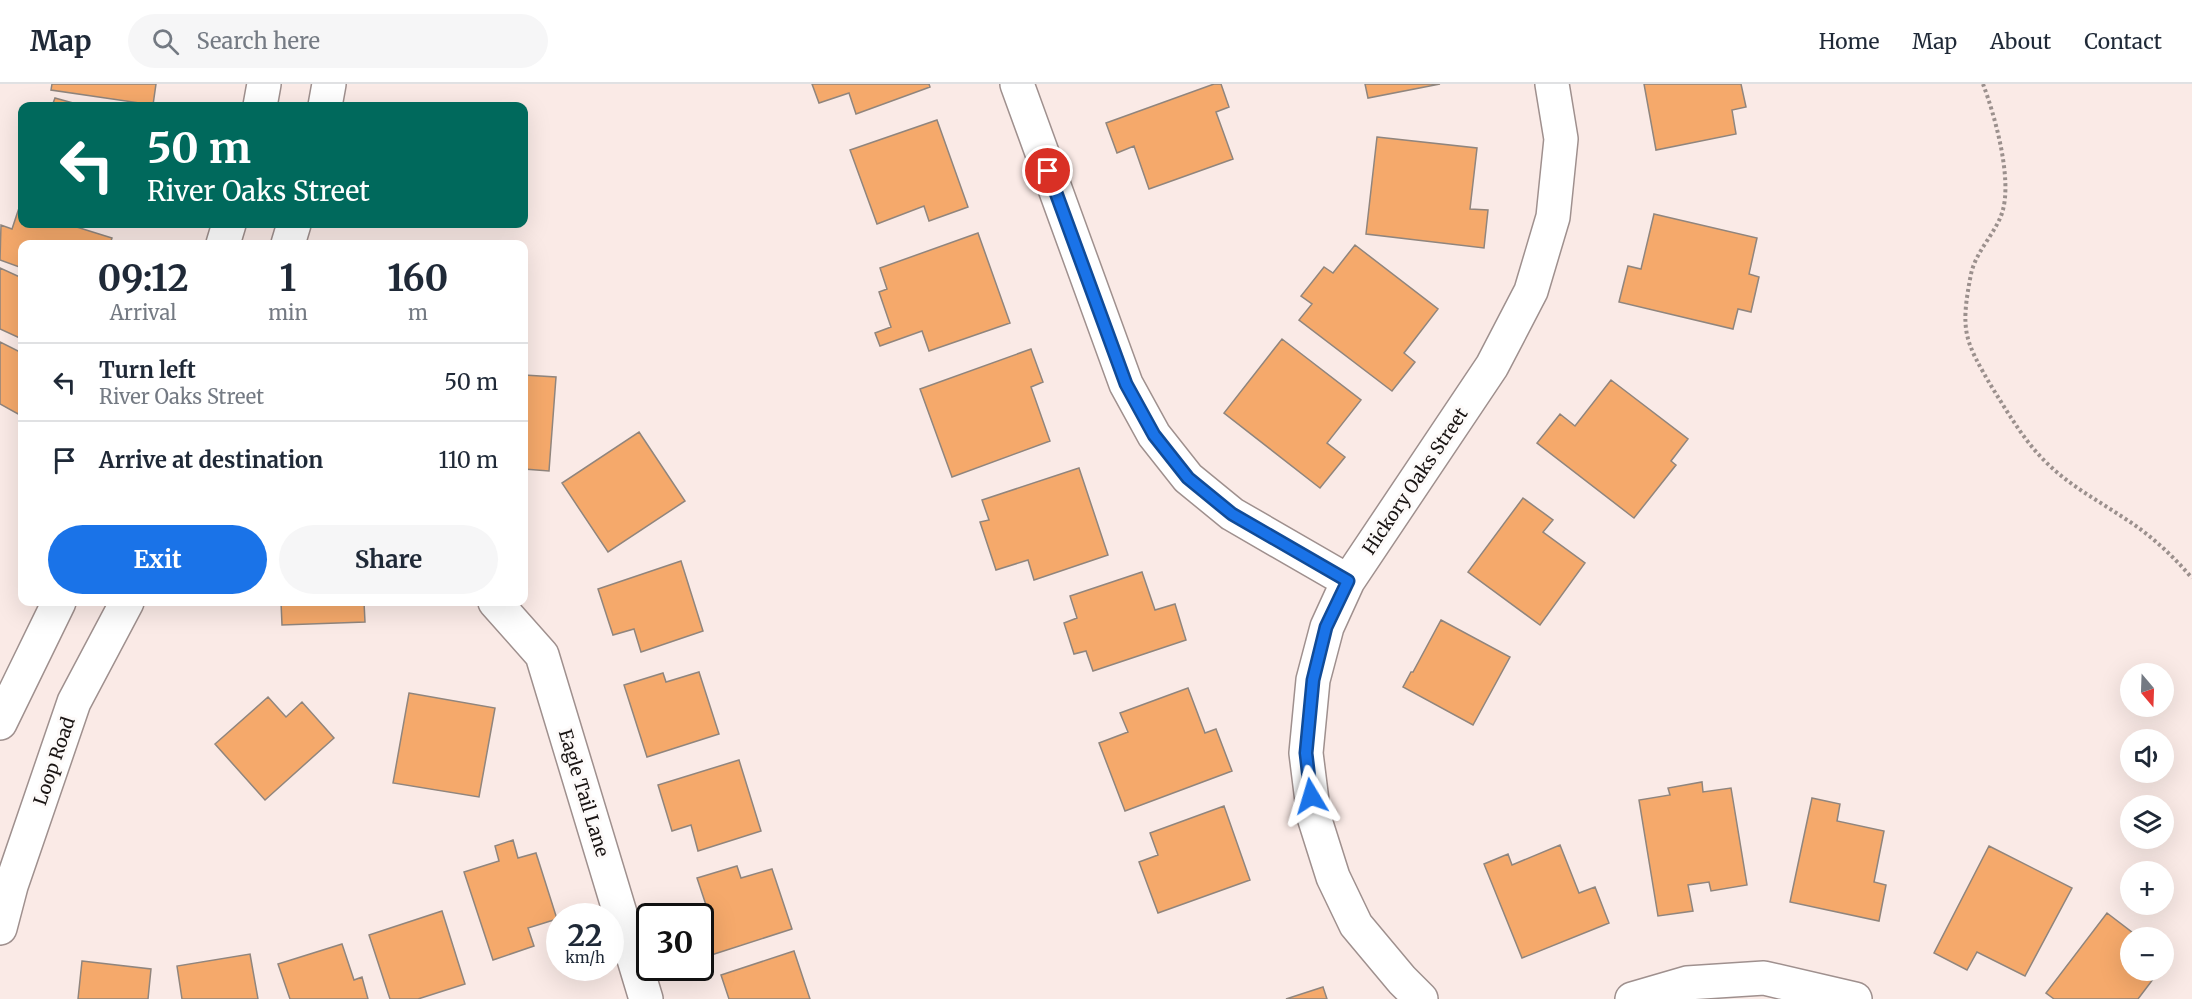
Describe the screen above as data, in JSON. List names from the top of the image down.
{
  "streets": {
    "street": ["Hickory Oaks Street", "Loop Road", "Eagle Tail Lane"]
  },
  "north": "bottom",
  "page": {
    "header": "Map",
    "search": "Search here",
    "nav": [
      "Home",
      "Map",
      "About",
      "Contact"
    ],
    "turn": ["50 m", "River Oaks Street"],
    "eta": [
      "09:12",
      "Arrival",
      "1",
      "min",
      "160",
      "m"
    ],
    "list": [
      {
        "name": "Turn left",
        "note": "River Oaks Street",
        "value": "50 m"
      },
      {
        "name": "Arrive at destination",
        "value": "110 m"
      }
    ],
    "buttons": ["Exit", "Share"],
    "map_buttons": ["+", "−"],
    "speed": "22 km/h",
    "limit": "30"
  }
}
